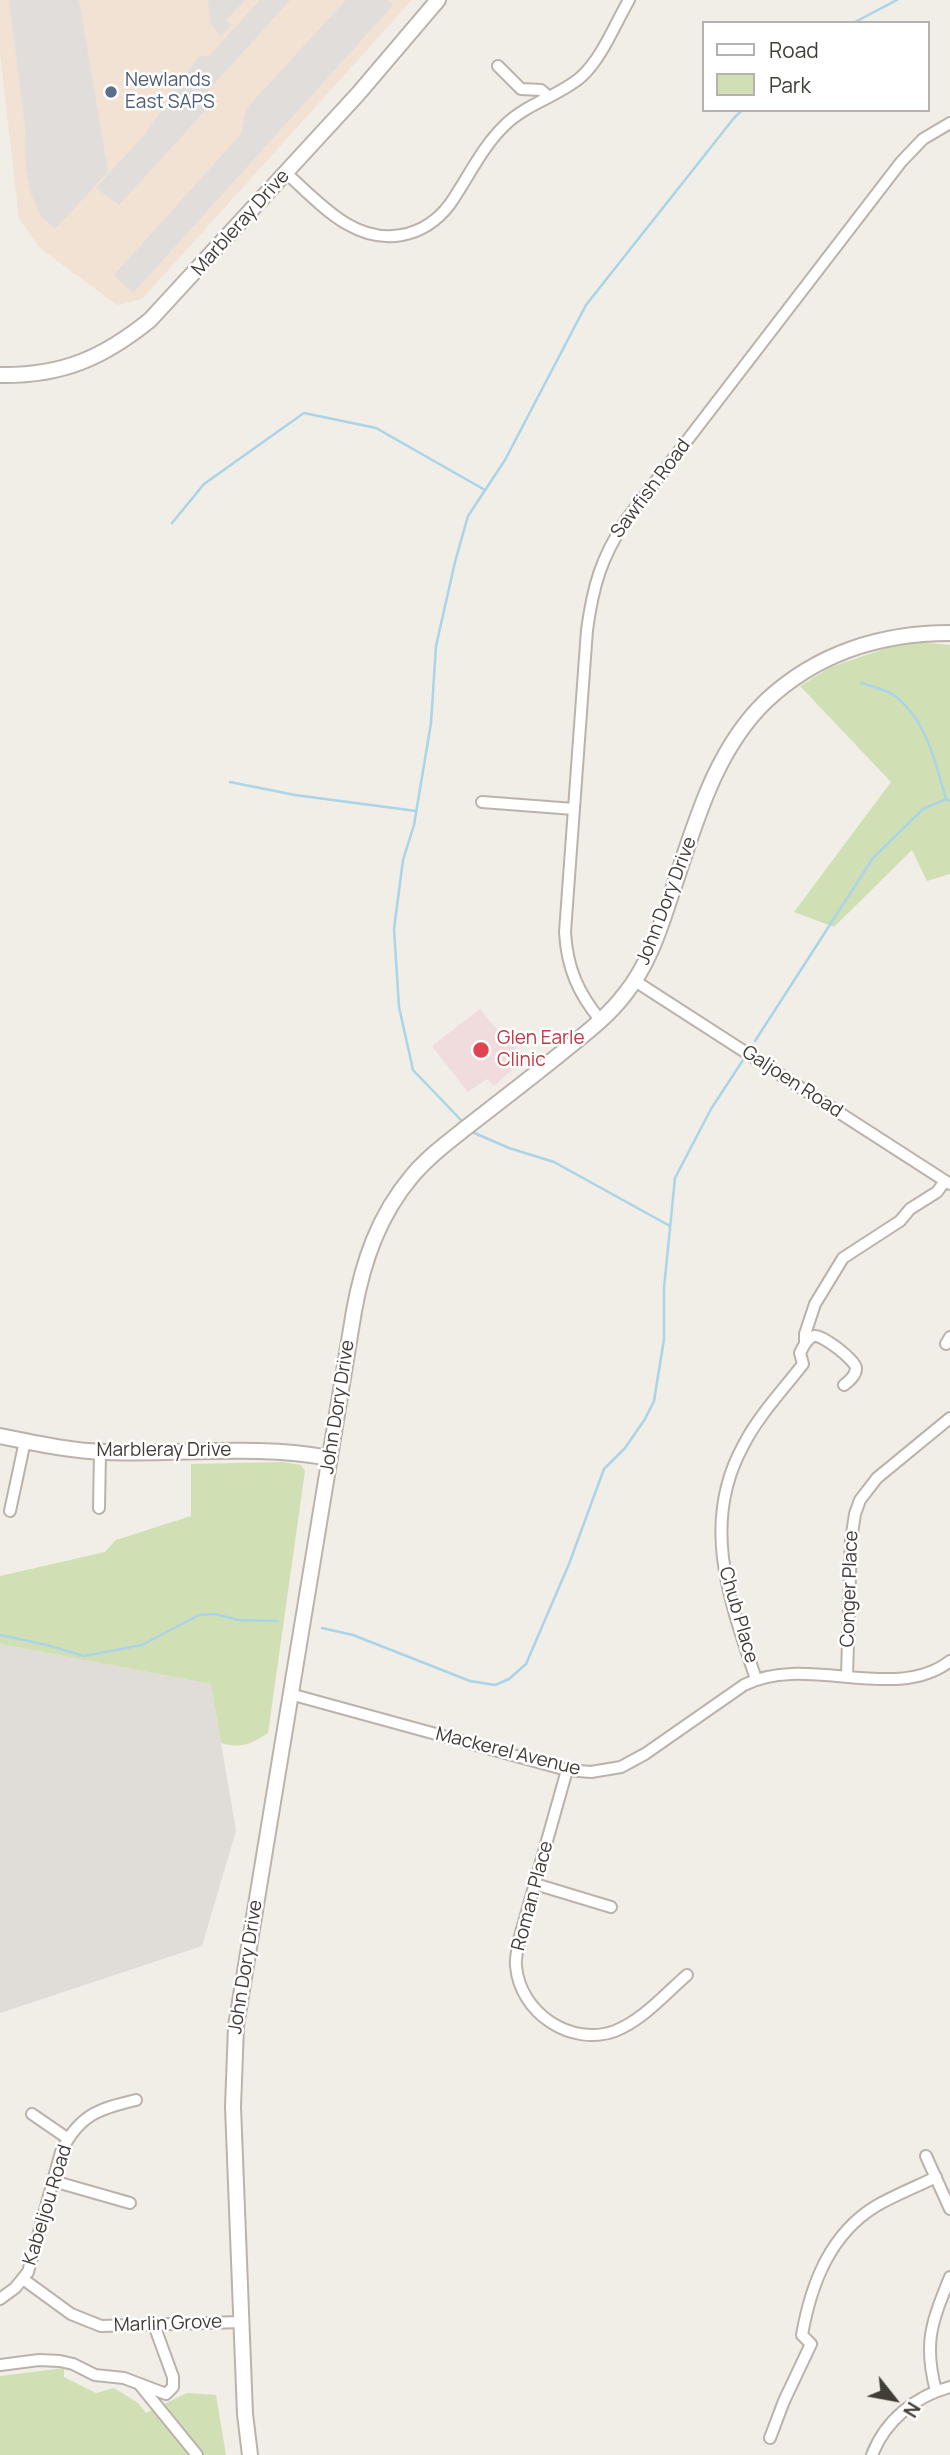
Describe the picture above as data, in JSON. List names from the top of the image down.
{
  "streets": {
    "street": [
      "Marbleray Drive",
      "Sawfish Road",
      "John Dory Drive",
      "Galjoen Road",
      "Conger Place",
      "Chub Place",
      "Mackerel Avenue",
      "Roman Place",
      "Kabeljou Road",
      "Marlin Grove"
    ]
  },
  "crossings": [
    ["Marbleray Drive", "John Dory Drive"],
    ["Sawfish Road", "John Dory Drive"],
    ["John Dory Drive", "Galjoen Road"],
    ["John Dory Drive", "Mackerel Avenue"],
    ["John Dory Drive", "Marlin Grove"],
    ["Conger Place", "Mackerel Avenue"],
    ["Chub Place", "Mackerel Avenue"],
    ["Mackerel Avenue", "Roman Place"],
    ["Kabeljou Road", "Marlin Grove"]
  ],
  "places": ["Newlands East SAPS", "Glen Earle Clinic"],
  "legend": ["Road", "Park"],
  "north": "bottom right"
}
